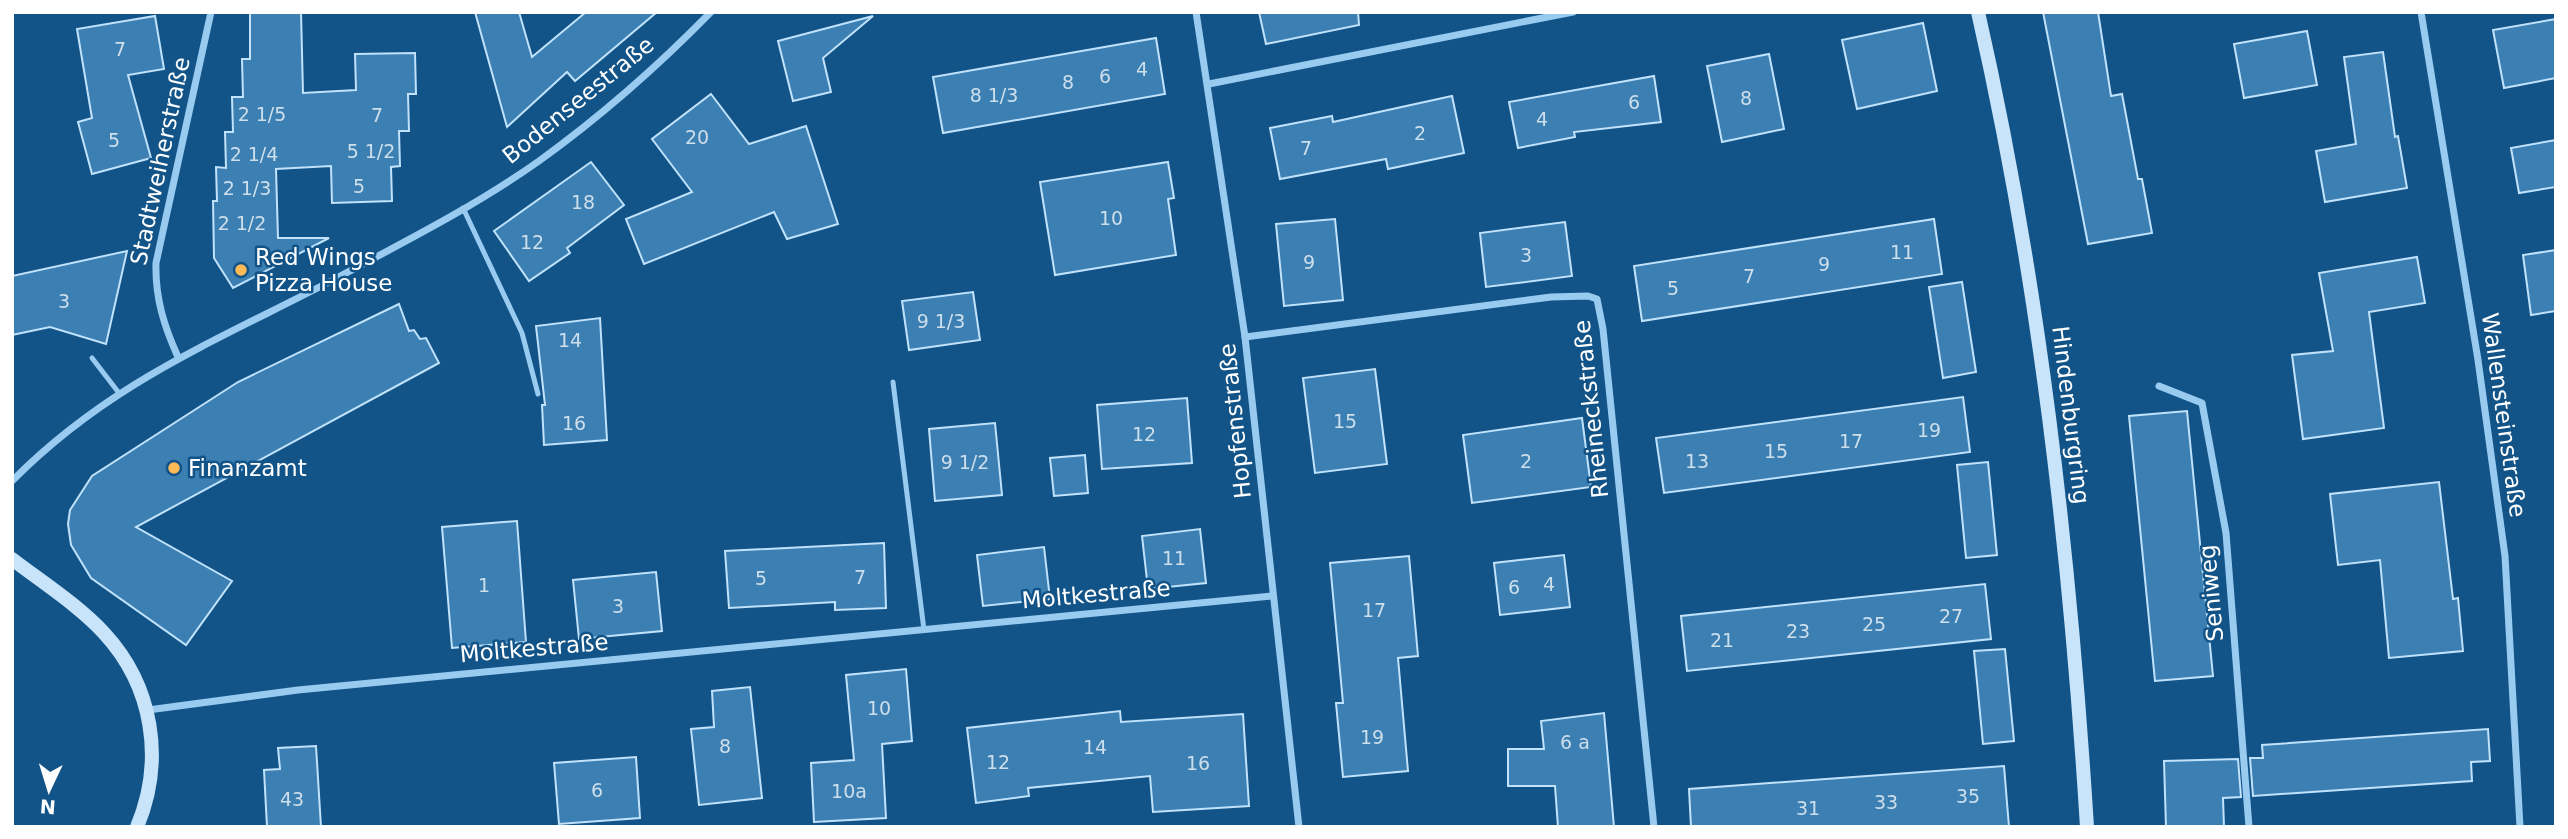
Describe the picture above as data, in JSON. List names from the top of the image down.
{
  "streets": {
    "main road": ["Hindenburgring"],
    "street": [
      "Bodenseestraße",
      "Stadtweiherstraße",
      "Rheineckstraße",
      "Wallensteinstraße",
      "Hopfenstraße",
      "Seniweg",
      "Moltkestraße"
    ]
  },
  "crossings": [
    ["Bodenseestraße", "Stadtweiherstraße"],
    ["Rheineckstraße", "Hopfenstraße"],
    ["Hopfenstraße", "Moltkestraße"]
  ],
  "places": ["Red Wings Pizza House", "Finanzamt"],
  "house_numbers": [
    "7",
    "4",
    "6",
    "8",
    "8 1/3",
    "8",
    "6",
    "2 1/5",
    "7",
    "4",
    "2",
    "20",
    "5",
    "7",
    "5 1/2",
    "2 1/4",
    "5",
    "2 1/3",
    "18",
    "10",
    "2 1/2",
    "12",
    "11",
    "3",
    "9",
    "9",
    "7",
    "5",
    "3",
    "9 1/3",
    "14",
    "15",
    "16",
    "19",
    "12",
    "17",
    "15",
    "2",
    "13",
    "9 1/2",
    "11",
    "7",
    "5",
    "4",
    "1",
    "6",
    "3",
    "17",
    "27",
    "25",
    "23",
    "21",
    "10",
    "19",
    "6 a",
    "8",
    "14",
    "12",
    "16",
    "6",
    "10a",
    "35",
    "43",
    "33",
    "31"
  ],
  "north": "bottom"
}
